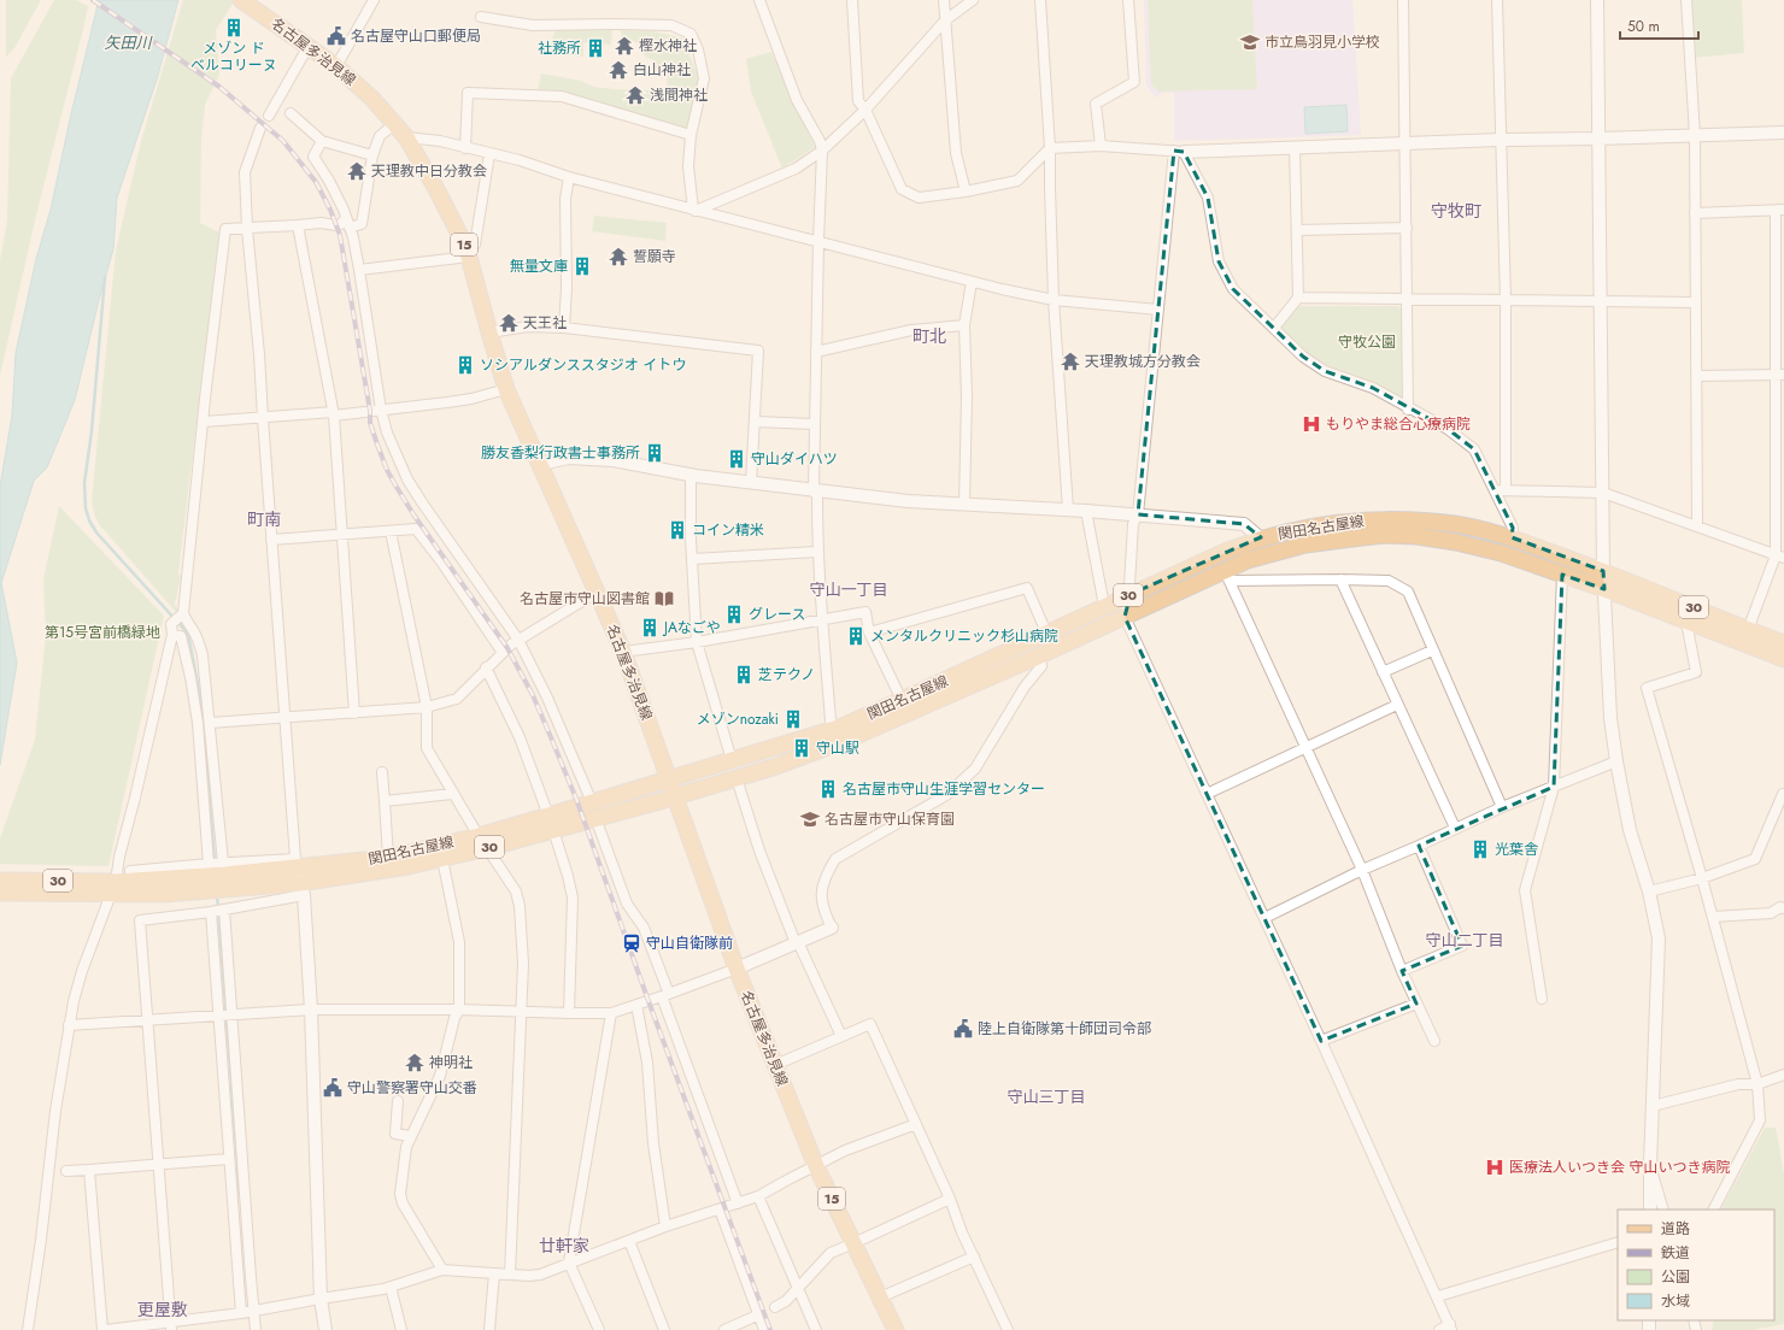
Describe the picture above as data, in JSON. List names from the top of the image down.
{
  "streets": {
    "main road": [
      "名古屋多治見線",
      "15",
      "関田名古屋線",
      "30"
    ]
  },
  "crossings": [
    ["名古屋多治見線", "関田名古屋線"]
  ],
  "districts": [
    "守牧町",
    "町北",
    "町南",
    "守山一丁目",
    "守山二丁目",
    "守山三丁目",
    "廿軒家",
    "更屋敷"
  ],
  "water": ["矢田川"],
  "parks": ["守牧公園", "第15号宮前橋緑地"],
  "places": {
    "building": [
      "メゾン ド ベルコリーヌ",
      "社務所",
      "無量文庫",
      "ソシアルダンススタジオ イトウ",
      "勝友香梨行政書士事務所",
      "守山ダイハツ",
      "コイン精米",
      "グレース",
      "JAなごや",
      "メンタルクリニック杉山病院",
      "芝テクノ",
      "メゾンnozaki",
      "守山駅",
      "名古屋市守山生涯学習センター",
      "光葉舎"
    ],
    "public building": ["名古屋守山口郵便局", "陸上自衛隊第十師団司令部", "守山警察署守山交番"],
    "school or university": ["市立鳥羽見小学校", "名古屋市守山保育園"],
    "temple": [
      "樫水神社",
      "白山神社",
      "浅間神社",
      "天理教中日分教会",
      "誓願寺",
      "天王社",
      "天理教城方分教会",
      "神明社"
    ],
    "hospital": ["もりやま総合心療病院", "医療法人いつき会 守山いつき病院"],
    "library": ["名古屋市守山図書館"],
    "station": ["守山自衛隊前"]
  },
  "legend": [
    "道路",
    "鉄道",
    "公園",
    "水域"
  ],
  "scale_bar": "50 m"
}
